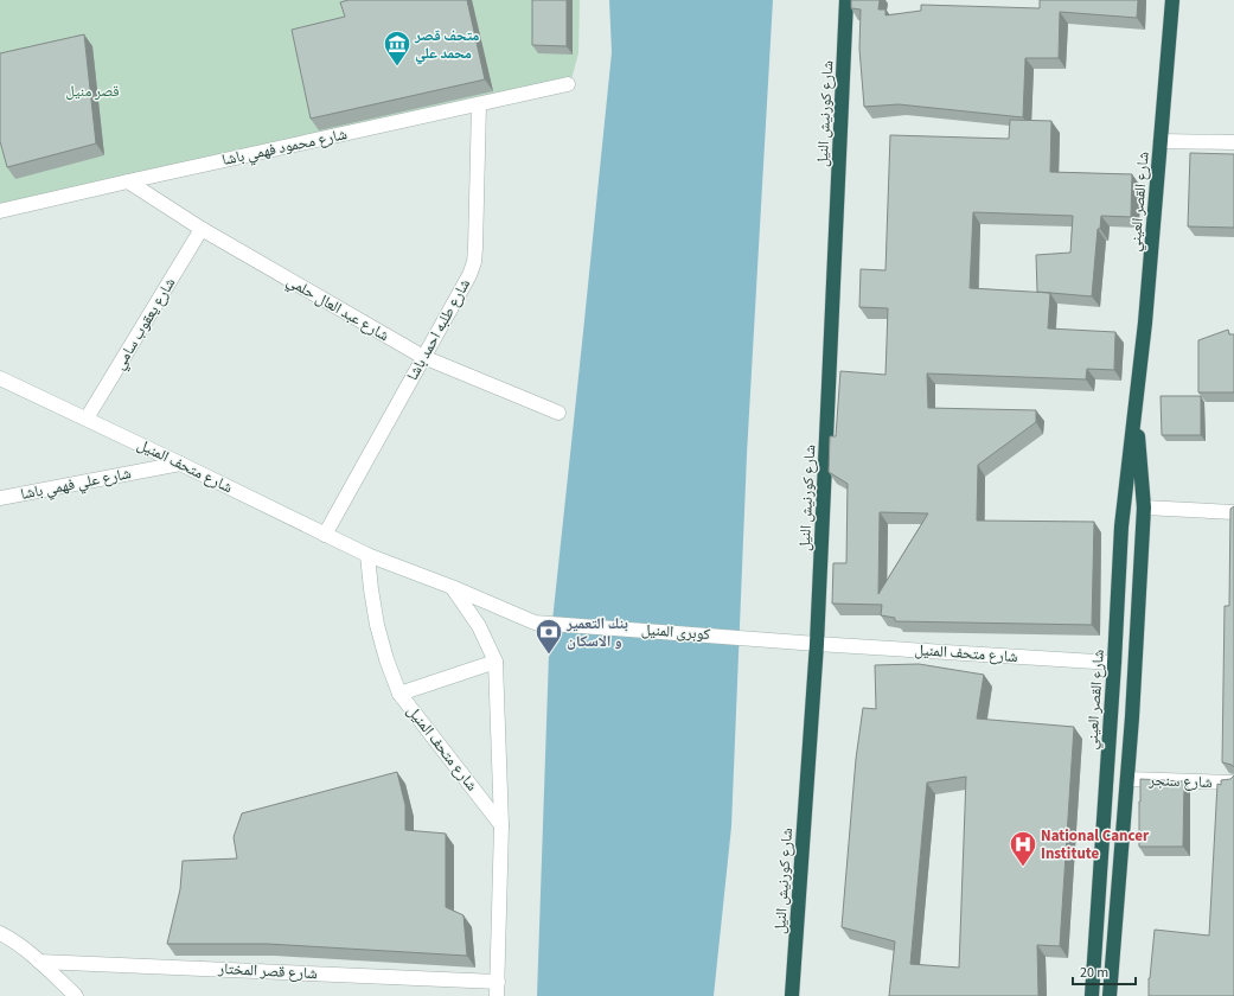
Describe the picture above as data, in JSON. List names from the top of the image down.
{
  "streets": {
    "highway": ["شارع كورنيش النيل", "شارع القصر العيني"],
    "street": [
      "شارع محمود فهمي باشا",
      "شارع عبد العال حلمي",
      "شارع يعقوب سامي",
      "شارع طلبه احمد باشا",
      "شارع متحف المنيل",
      "شارع علي فهمي باشا",
      "كوبرى المنيل",
      "شارع سنجر",
      "شارع قصر المختار"
    ]
  },
  "crossings": [
    ["شارع كورنيش النيل", "شارع متحف المنيل"],
    ["شارع كورنيش النيل", "كوبرى المنيل"],
    ["شارع محمود فهمي باشا", "شارع عبد العال حلمي"],
    ["شارع محمود فهمي باشا", "شارع طلبه احمد باشا"],
    ["شارع القصر العيني", "شارع متحف المنيل"],
    ["شارع القصر العيني", "شارع سنجر"],
    ["شارع عبد العال حلمي", "شارع يعقوب سامي"],
    ["شارع عبد العال حلمي", "شارع طلبه احمد باشا"],
    ["شارع يعقوب سامي", "شارع متحف المنيل"],
    ["شارع طلبه احمد باشا", "شارع متحف المنيل"],
    ["شارع متحف المنيل", "شارع علي فهمي باشا"],
    ["شارع متحف المنيل", "كوبرى المنيل"],
    ["شارع متحف المنيل", "شارع قصر المختار"]
  ],
  "parks": ["قصر منيل"],
  "places": {
    "museum": ["متحف قصر محمد علي"],
    "bank": ["بنك التعمير و الاسكان"],
    "hospital": ["National Cancer Institute"]
  },
  "scale_bar": "20 m"
}
